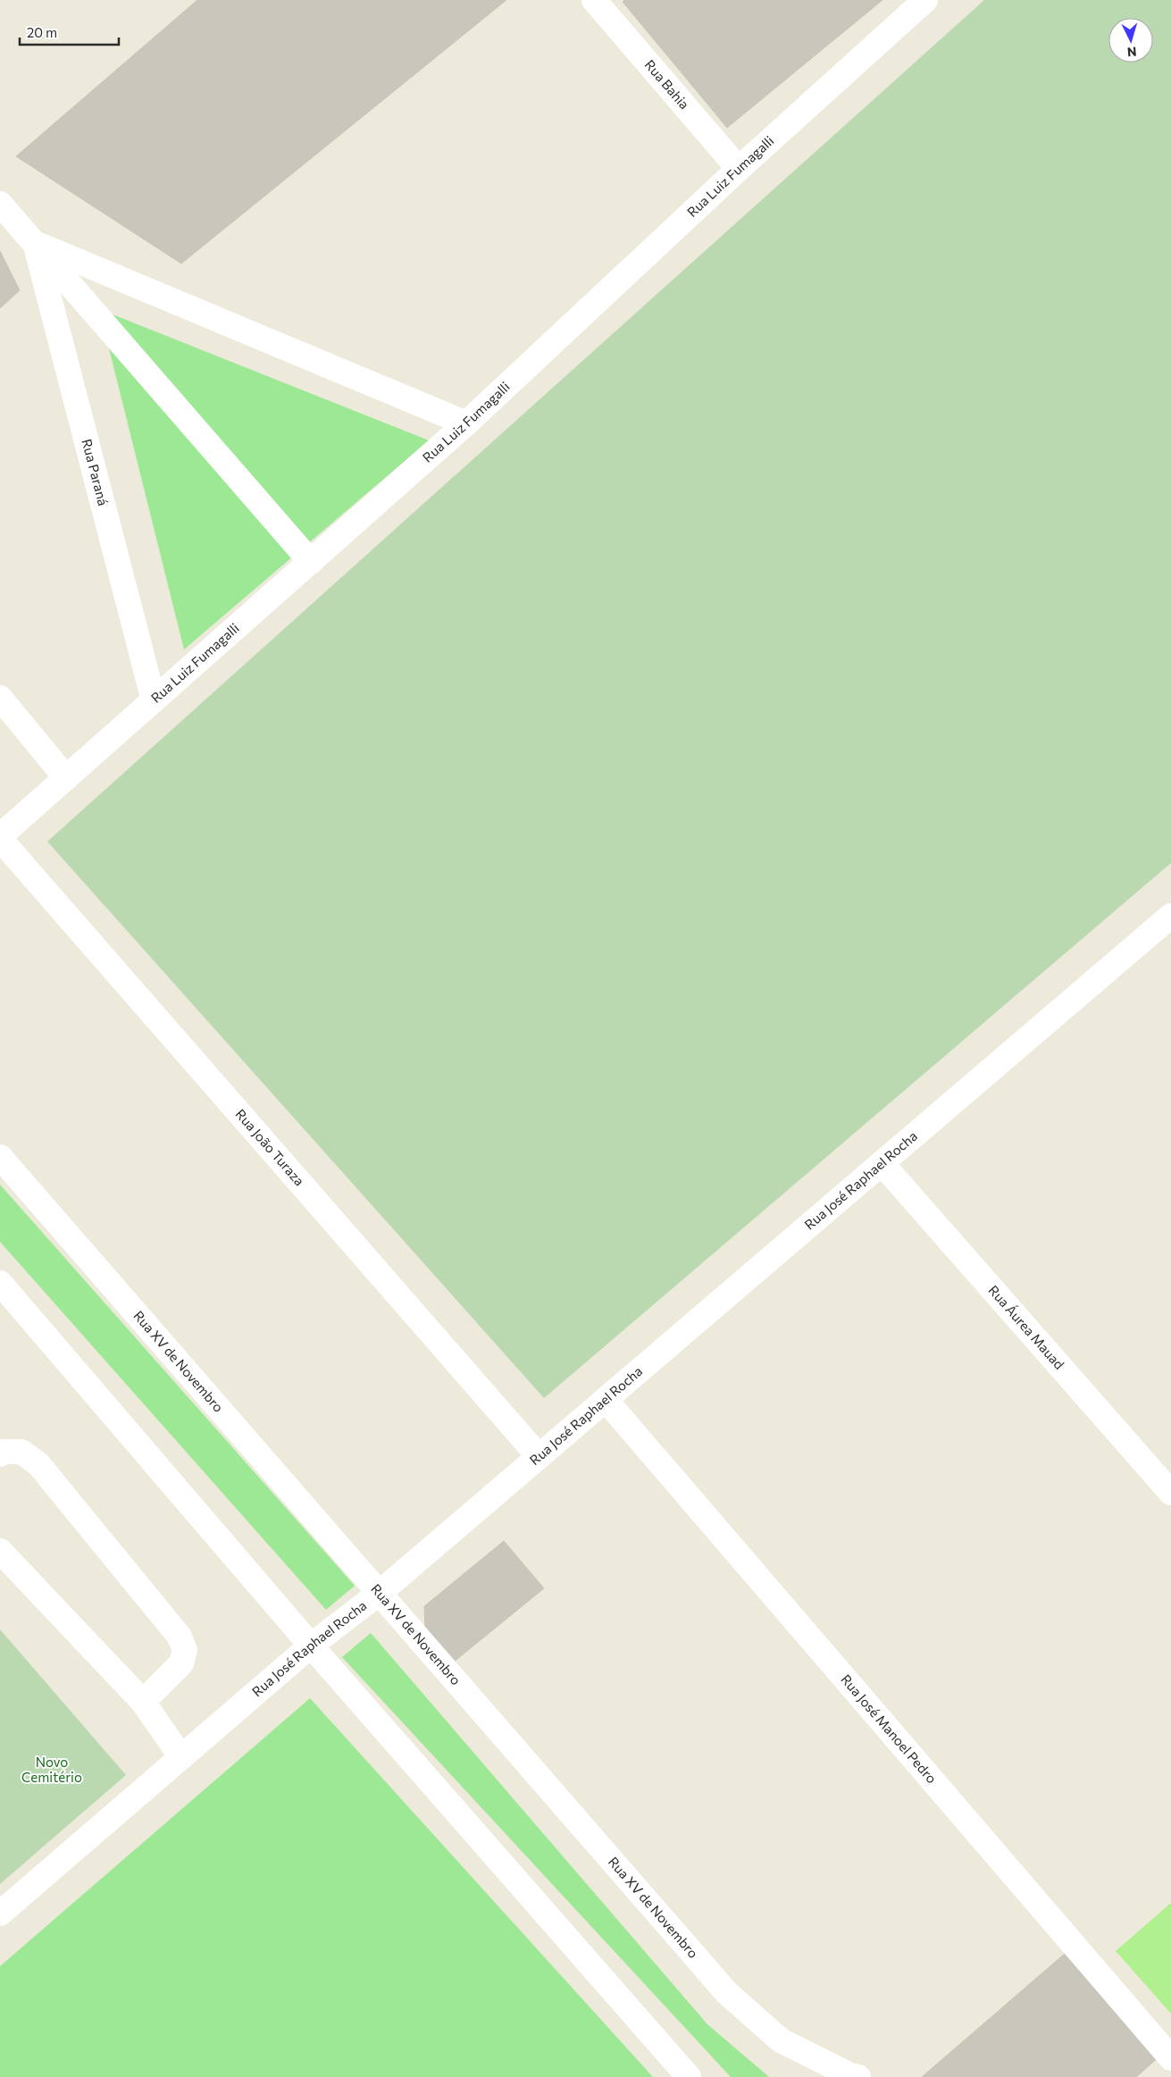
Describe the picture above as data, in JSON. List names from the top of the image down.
{
  "streets": {
    "street": [
      "Rua Bahia",
      "Rua Luiz Fumagalli",
      "Rua Paraná",
      "Rua João Turaza",
      "Rua José Raphael Rocha",
      "Rua Áurea Mauad",
      "Rua XV de Novembro",
      "Rua José Manoel Pedro"
    ]
  },
  "crossings": [
    ["Rua Bahia", "Rua Luiz Fumagalli"],
    ["Rua Luiz Fumagalli", "Rua Paraná"],
    ["Rua Luiz Fumagalli", "Rua João Turaza"],
    ["Rua João Turaza", "Rua José Raphael Rocha"],
    ["Rua José Raphael Rocha", "Rua Áurea Mauad"],
    ["Rua José Raphael Rocha", "Rua XV de Novembro"],
    ["Rua José Raphael Rocha", "Rua José Manoel Pedro"]
  ],
  "parks": ["Novo Cemitério"],
  "scale_bar": "20 m",
  "north": "bottom"
}
